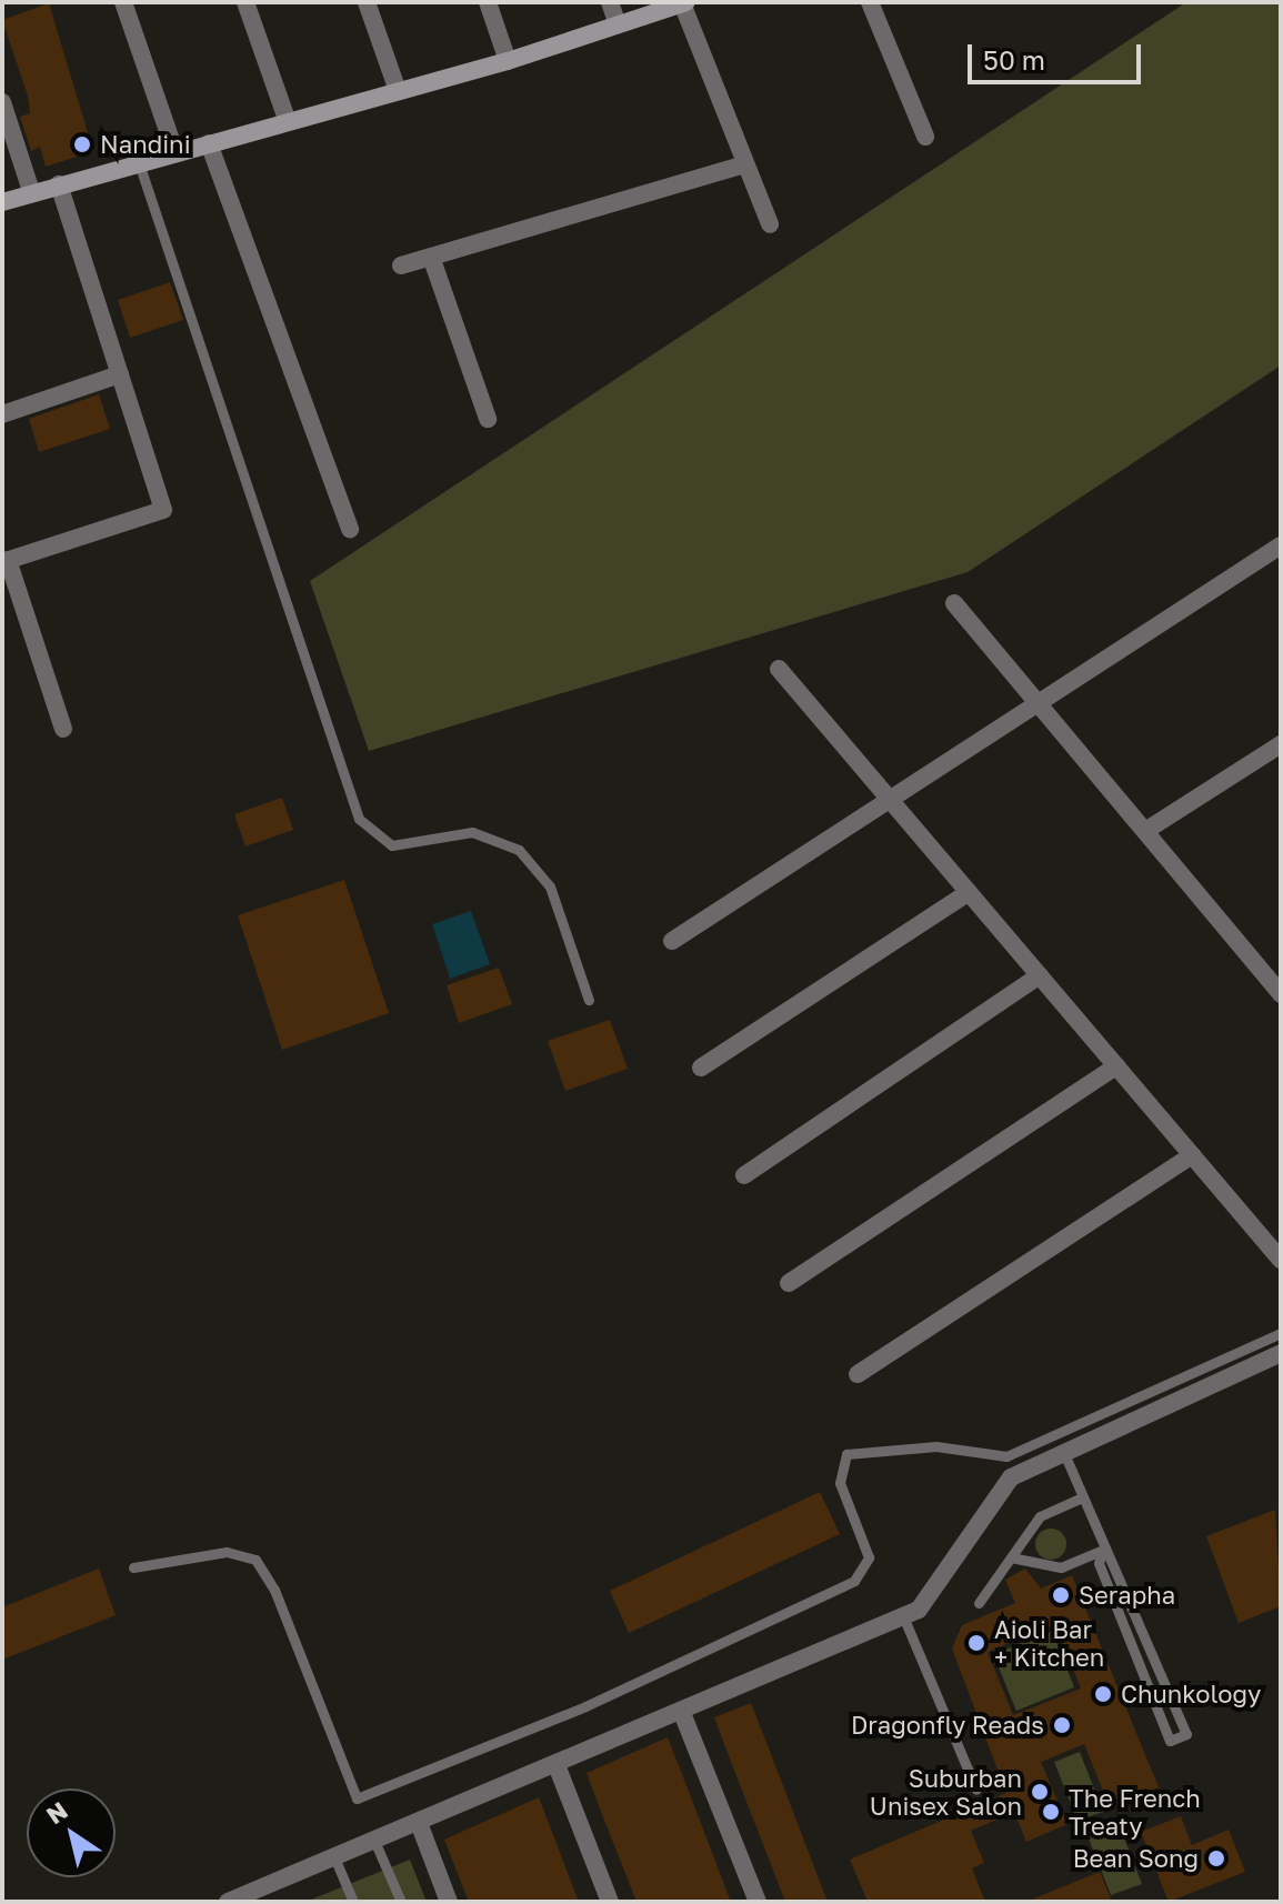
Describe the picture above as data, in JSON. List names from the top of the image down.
{
  "places": [
    "Nandini",
    "Serapha",
    "Aioli Bar + Kitchen",
    "Chunkology",
    "Dragonfly Reads",
    "Suburban Unisex Salon",
    "The French Treaty",
    "Bean Song"
  ],
  "scale_bar": "50 m",
  "north": "top left"
}
